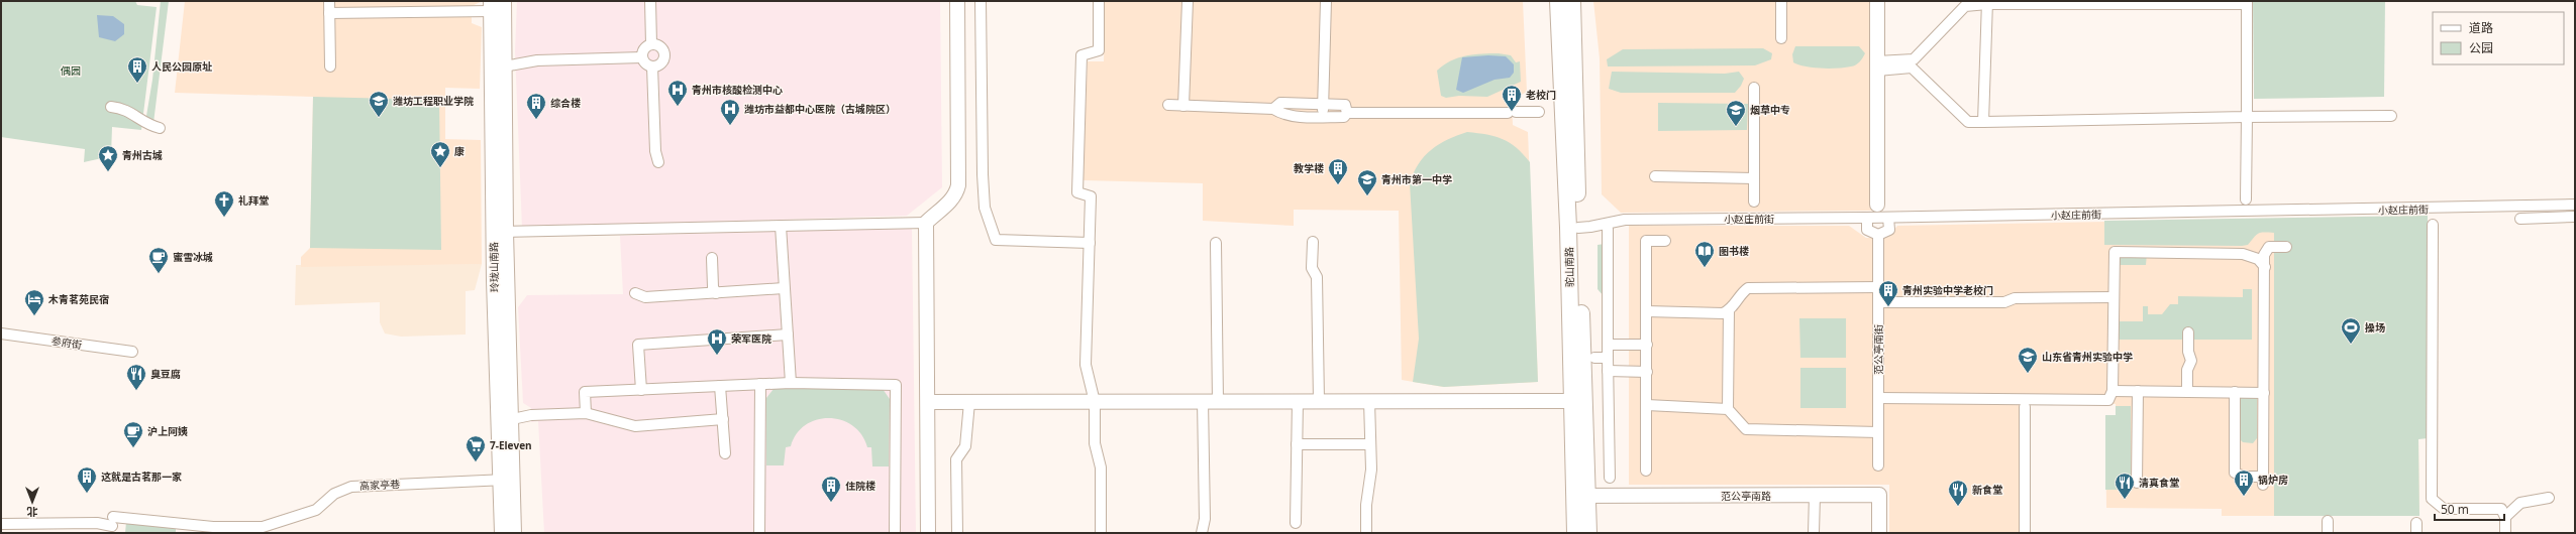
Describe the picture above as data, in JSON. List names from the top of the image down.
{
  "streets": {
    "main road": ["驼山南路"],
    "street": [
      "小赵庄前街",
      "玲珑山南路",
      "参府街",
      "范公亭南街",
      "高家亭巷",
      "范公亭南路"
    ]
  },
  "crossings": [
    ["小赵庄前街", "驼山南路"],
    ["玲珑山南路", "高家亭巷"],
    ["驼山南路", "范公亭南路"]
  ],
  "parks": ["偶园"],
  "places": {
    "building": [
      "人民公园原址",
      "老校门",
      "综合楼",
      "教学楼",
      "青州实验中学老校门",
      "这就是古茗那一家",
      "锅炉房",
      "住院楼"
    ],
    "hospital": ["青州市核酸检测中心", "潍坊市益都中心医院（古城院区）", "荣军医院"],
    "school or university": [
      "潍坊工程职业学院",
      "烟草中专",
      "青州市第一中学",
      "山东省青州实验中学"
    ],
    "place": ["康", "青州古城"],
    "church": ["礼拜堂"],
    "library": ["图书楼"],
    "cafe": ["蜜雪冰城", "沪上阿姨"],
    "hotel": ["木青茗苑民宿"],
    "sports": ["操场"],
    "restaurant": ["臭豆腐", "清真食堂", "新食堂"],
    "supermarket": ["7-Eleven"]
  },
  "legend": ["道路", "公园"],
  "scale_bar": "50 m",
  "north": "bottom"
}
